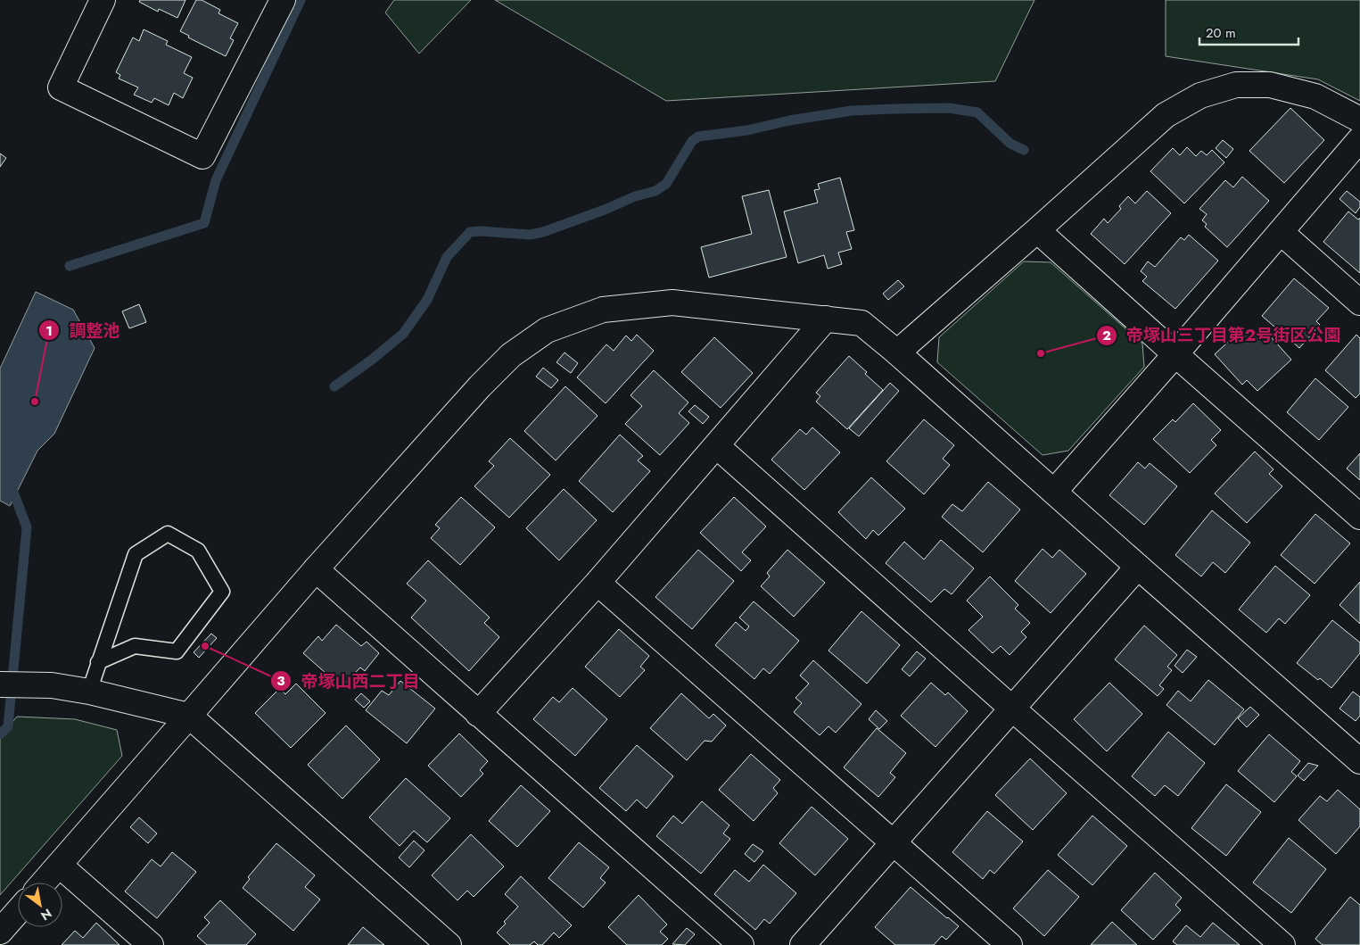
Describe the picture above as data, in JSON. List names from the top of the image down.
{
  "places": ["帝塚山三丁目第2号街区公園", "調整池", "帝塚山西二丁目"],
  "scale_bar": "20 m",
  "north": "bottom right"
}
